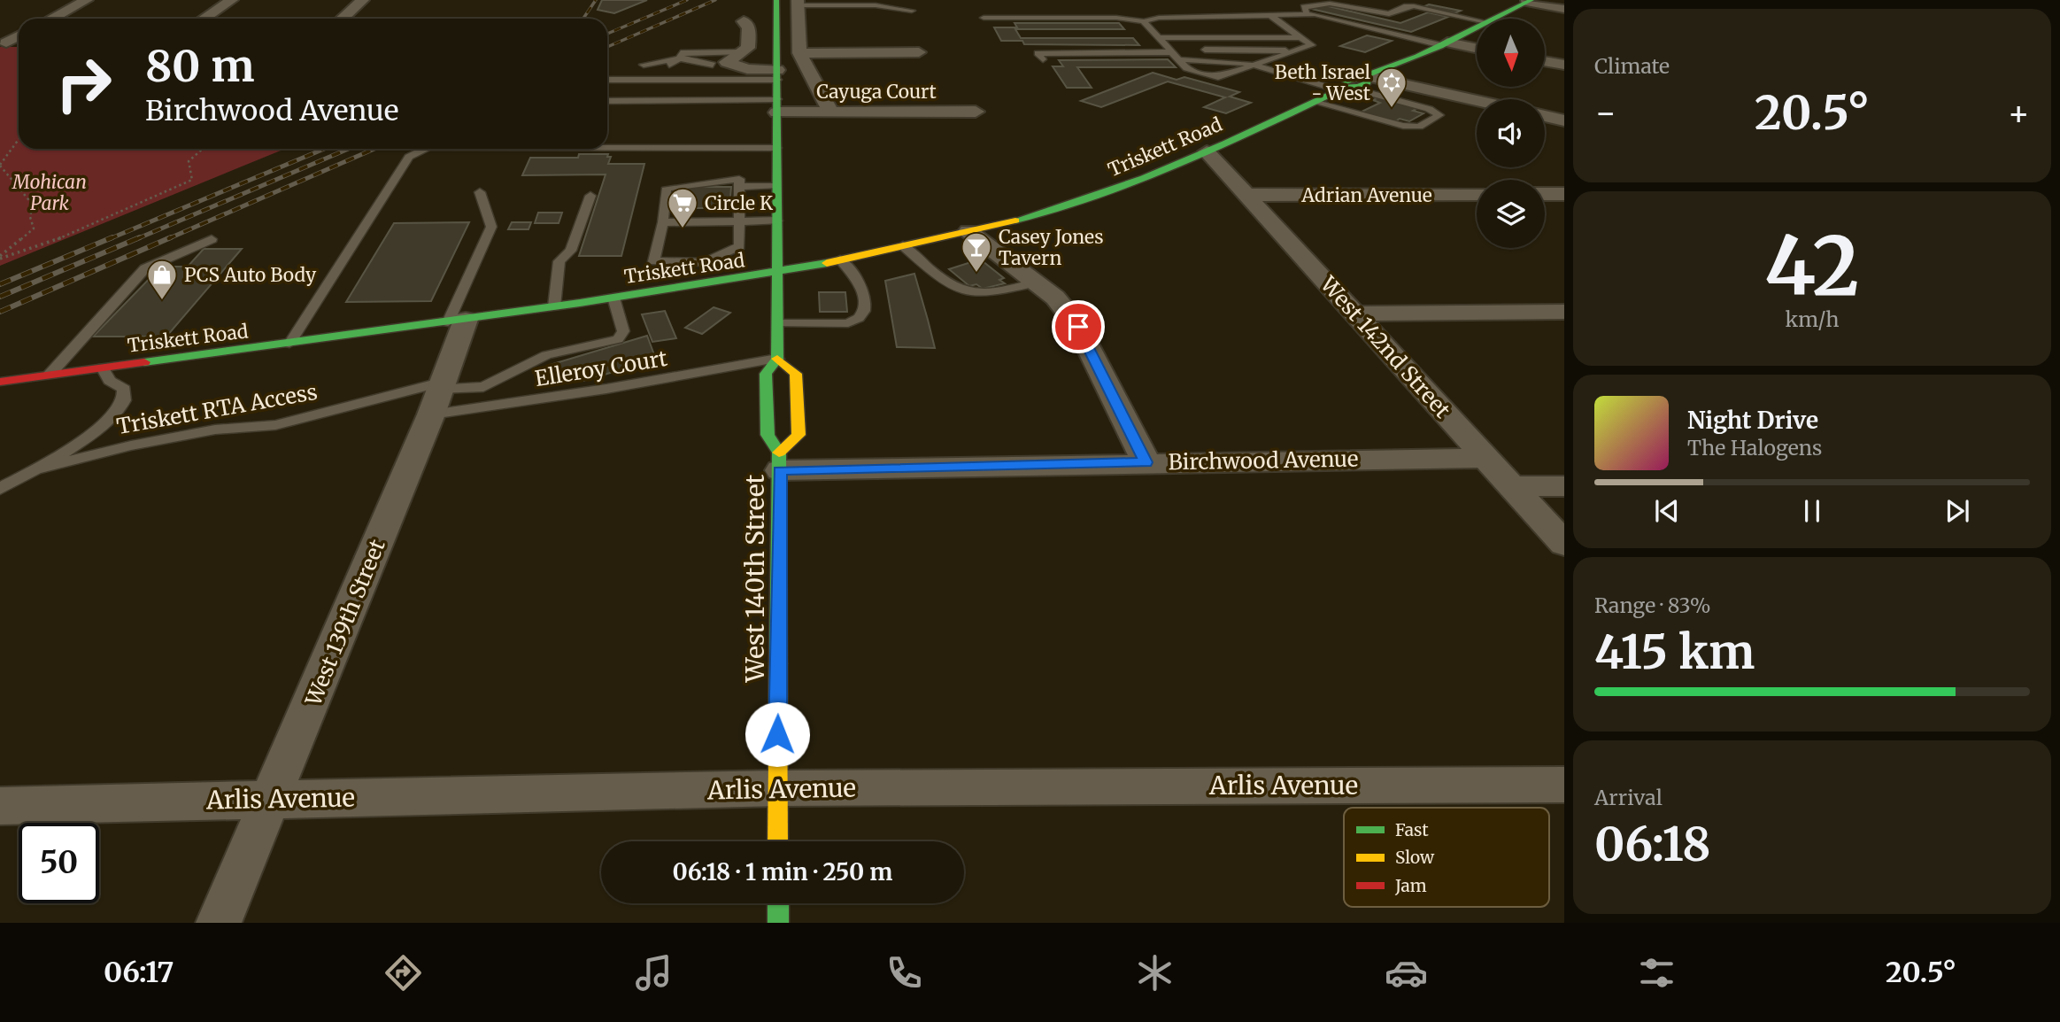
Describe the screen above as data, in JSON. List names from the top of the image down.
{
  "streets": {
    "main road": ["Triskett Road", "West 140th Street"],
    "street": [
      "Cayuga Court",
      "Adrian Avenue",
      "West 142nd Street",
      "Birchwood Avenue",
      "West 139th Street",
      "Arlis Avenue"
    ],
    "lane": ["Elleroy Court", "Triskett RTA Access"]
  },
  "crossings": [
    ["Cayuga Court", "West 140th Street"],
    ["Triskett Road", "West 142nd Street"],
    ["Triskett Road", "West 140th Street"],
    ["Triskett Road", "West 139th Street"],
    ["Adrian Avenue", "West 142nd Street"],
    ["West 142nd Street", "Birchwood Avenue"],
    ["Elleroy Court", "Triskett RTA Access"],
    ["Elleroy Court", "West 140th Street"],
    ["Elleroy Court", "West 139th Street"],
    ["Triskett RTA Access", "West 139th Street"],
    ["Birchwood Avenue", "West 140th Street"],
    ["West 140th Street", "Arlis Avenue"],
    ["West 139th Street", "Arlis Avenue"]
  ],
  "parks": ["Mohican Park"],
  "places": {
    "synagogue": ["Beth Israel - West"],
    "supermarket": ["Circle K"],
    "bar": ["Casey Jones Tavern"],
    "shop": ["PCS Auto Body"]
  },
  "legend": ["Fast", "Slow", "Jam"],
  "north": "bottom",
  "page": {
    "tile": [
      "Climate",
      ["42", "km/h"],
      ["Range · 83%", "415 km"],
      ["Arrival", "06:18"]
    ],
    "turn": ["80 m", "Birchwood Avenue"],
    "heat": ["−", "20.5°", "+"],
    "song": ["Night Drive", "The Halogens"],
    "limit": "50",
    "trip": "06:18 · 1 min · 250 m",
    "tabs": ["06:17", "20.5°"]
  }
}
